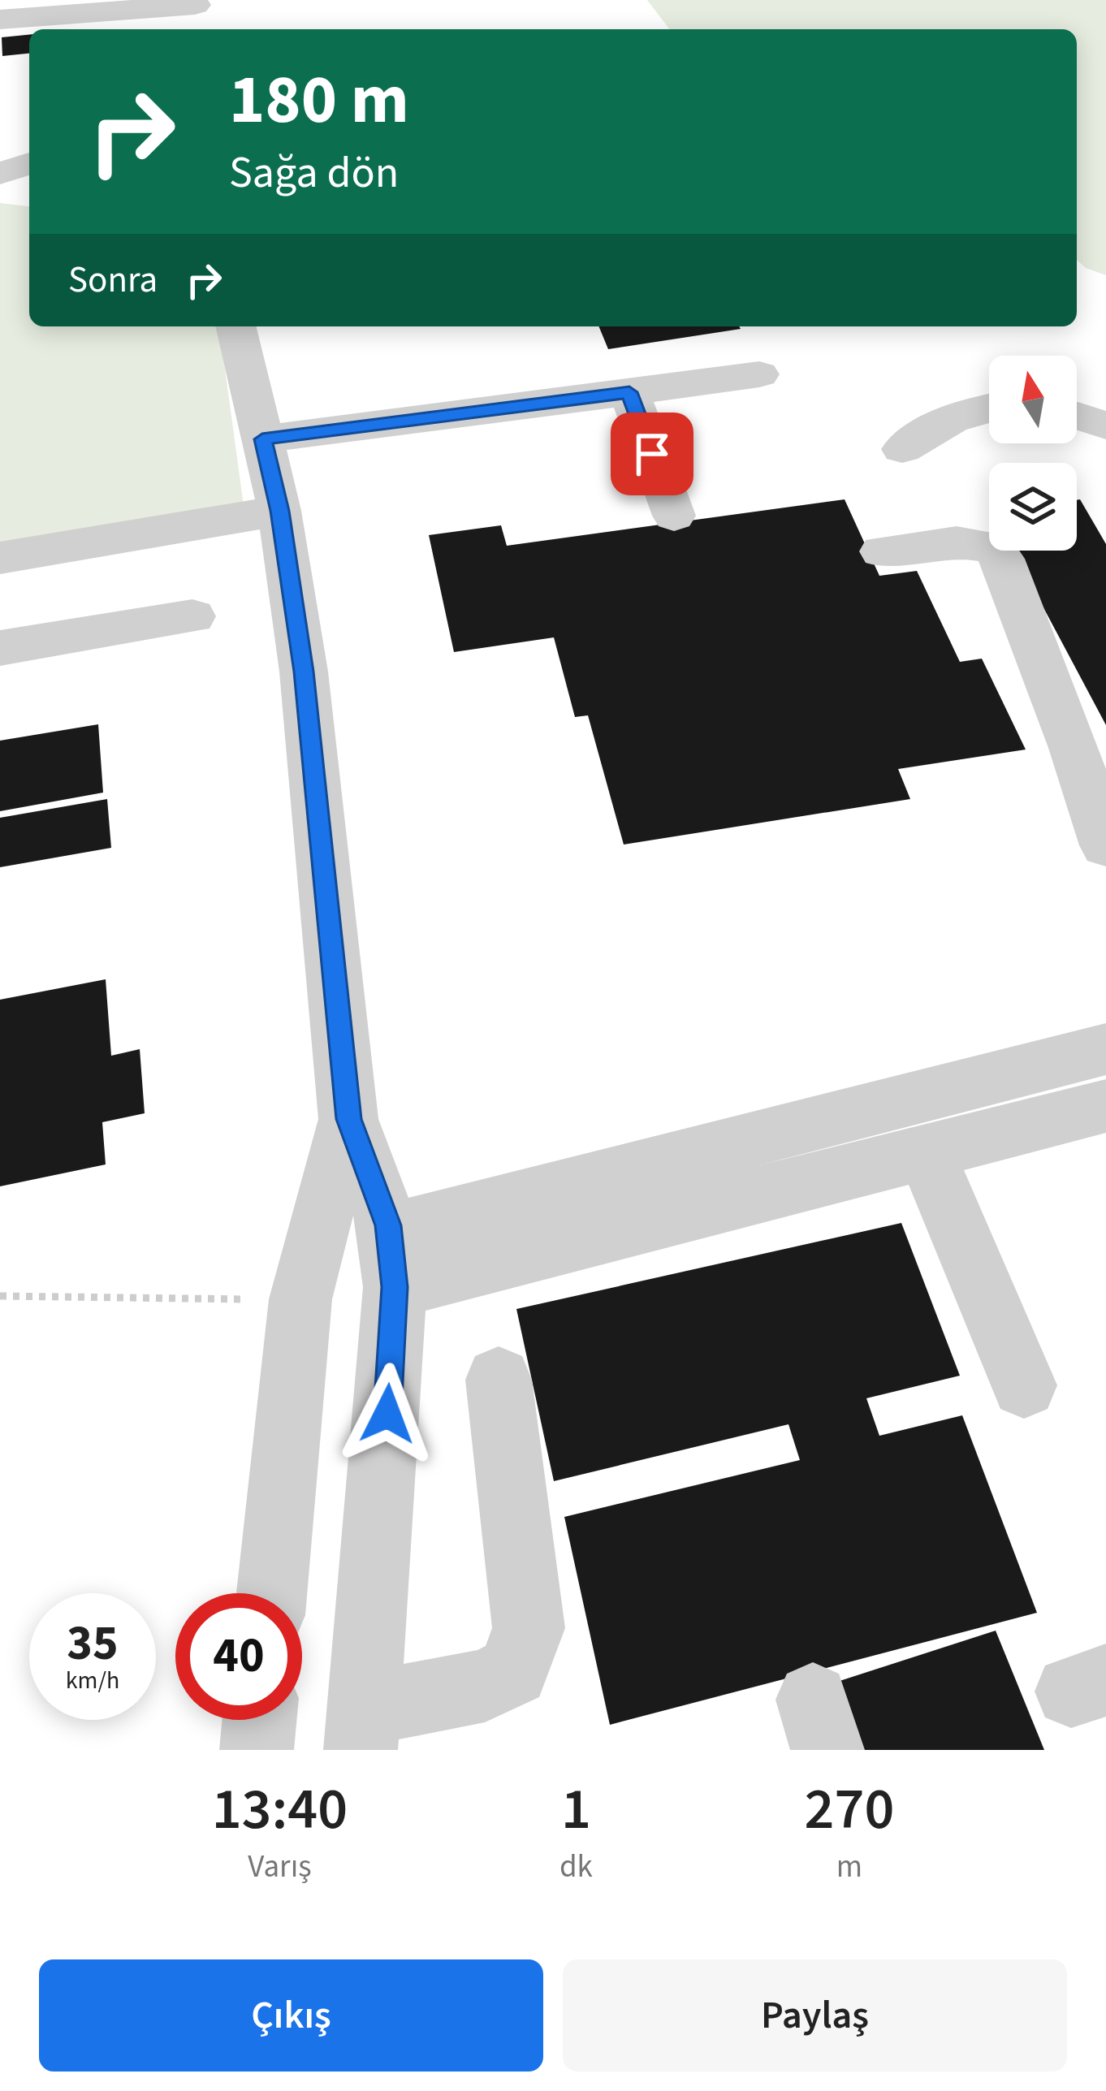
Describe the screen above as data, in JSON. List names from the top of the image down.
{
  "north": "top",
  "page": {
    "turn": ["180 m", "Sağa dön"],
    "then": "Sonra",
    "speed": "35 km/h",
    "limit": "40",
    "eta": [
      "13:40",
      "Varış",
      "1",
      "dk",
      "270",
      "m"
    ],
    "buttons": ["Çıkış", "Paylaş"]
  }
}
